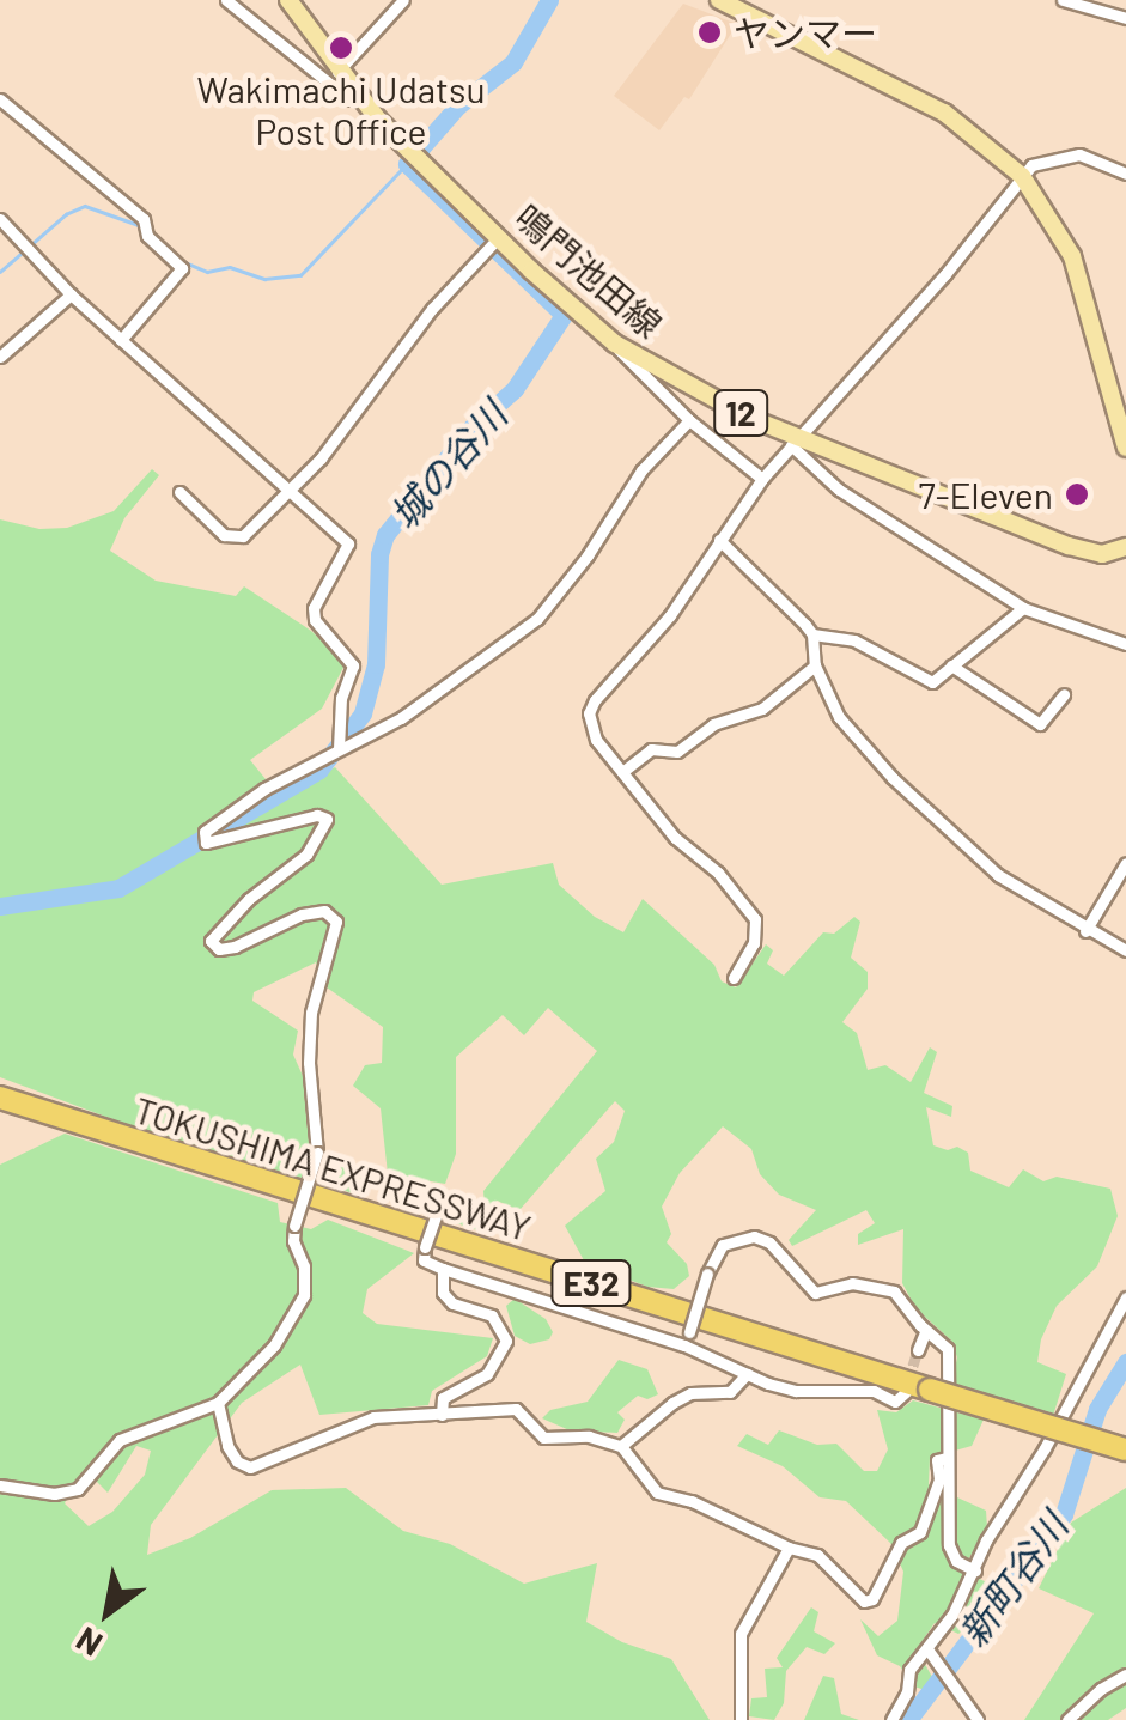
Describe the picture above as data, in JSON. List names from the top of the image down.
{
  "streets": {
    "highway": ["TOKUSHIMA EXPRESSWAY", "E32"],
    "main road": ["鳴門池田線", "12"]
  },
  "water": ["城の谷川", "新町谷川"],
  "places": ["ヤンマー", "Wakimachi Udatsu Post Office", "7-Eleven"],
  "north": "bottom left"
}
